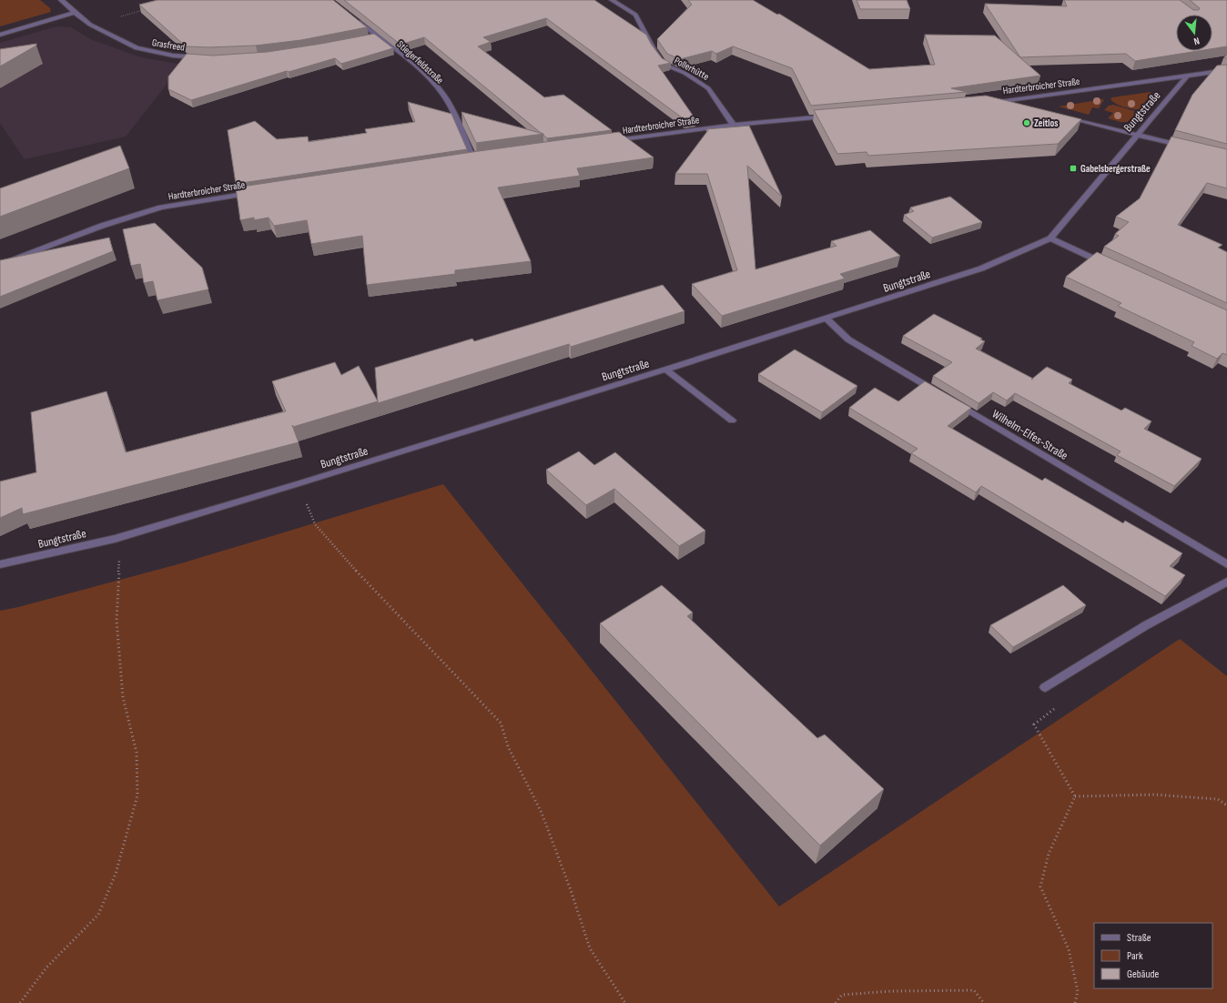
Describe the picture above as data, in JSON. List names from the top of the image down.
{
  "streets": {
    "street": [
      "Grasfreed",
      "Stiegerfeldstraße",
      "Pollerhütte",
      "Hardterbroicher Straße",
      "Bungtstraße",
      "Wilhelm-Elfes-Straße"
    ]
  },
  "crossings": [
    ["Pollerhütte", "Hardterbroicher Straße"],
    ["Hardterbroicher Straße", "Bungtstraße"]
  ],
  "places": {
    "other": ["Zeitlos"],
    "transit": ["Gabelsbergerstraße"]
  },
  "legend": ["Straße", "Park", "Gebäude"],
  "north": "bottom"
}
